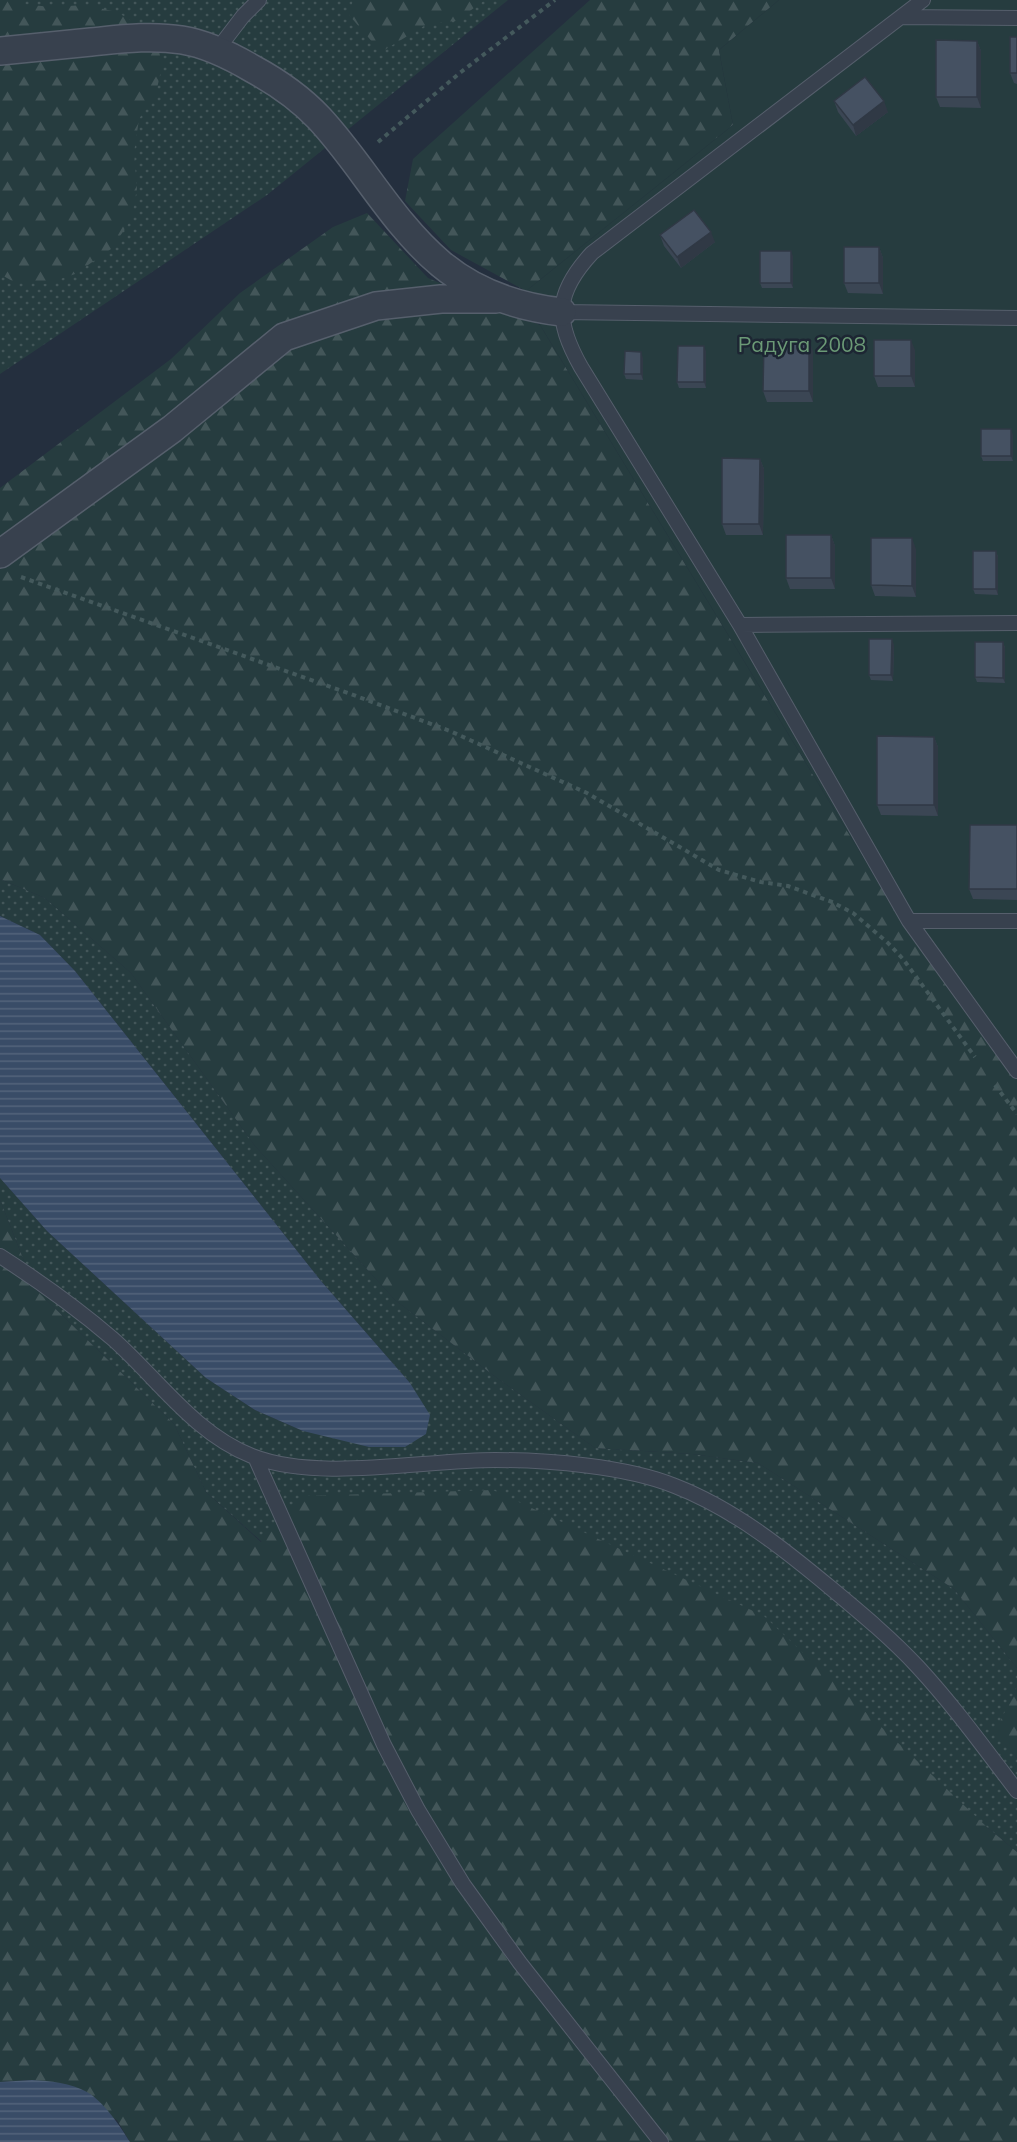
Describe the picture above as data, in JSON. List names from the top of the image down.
{
  "parks": ["Радуга 2008"]
}
